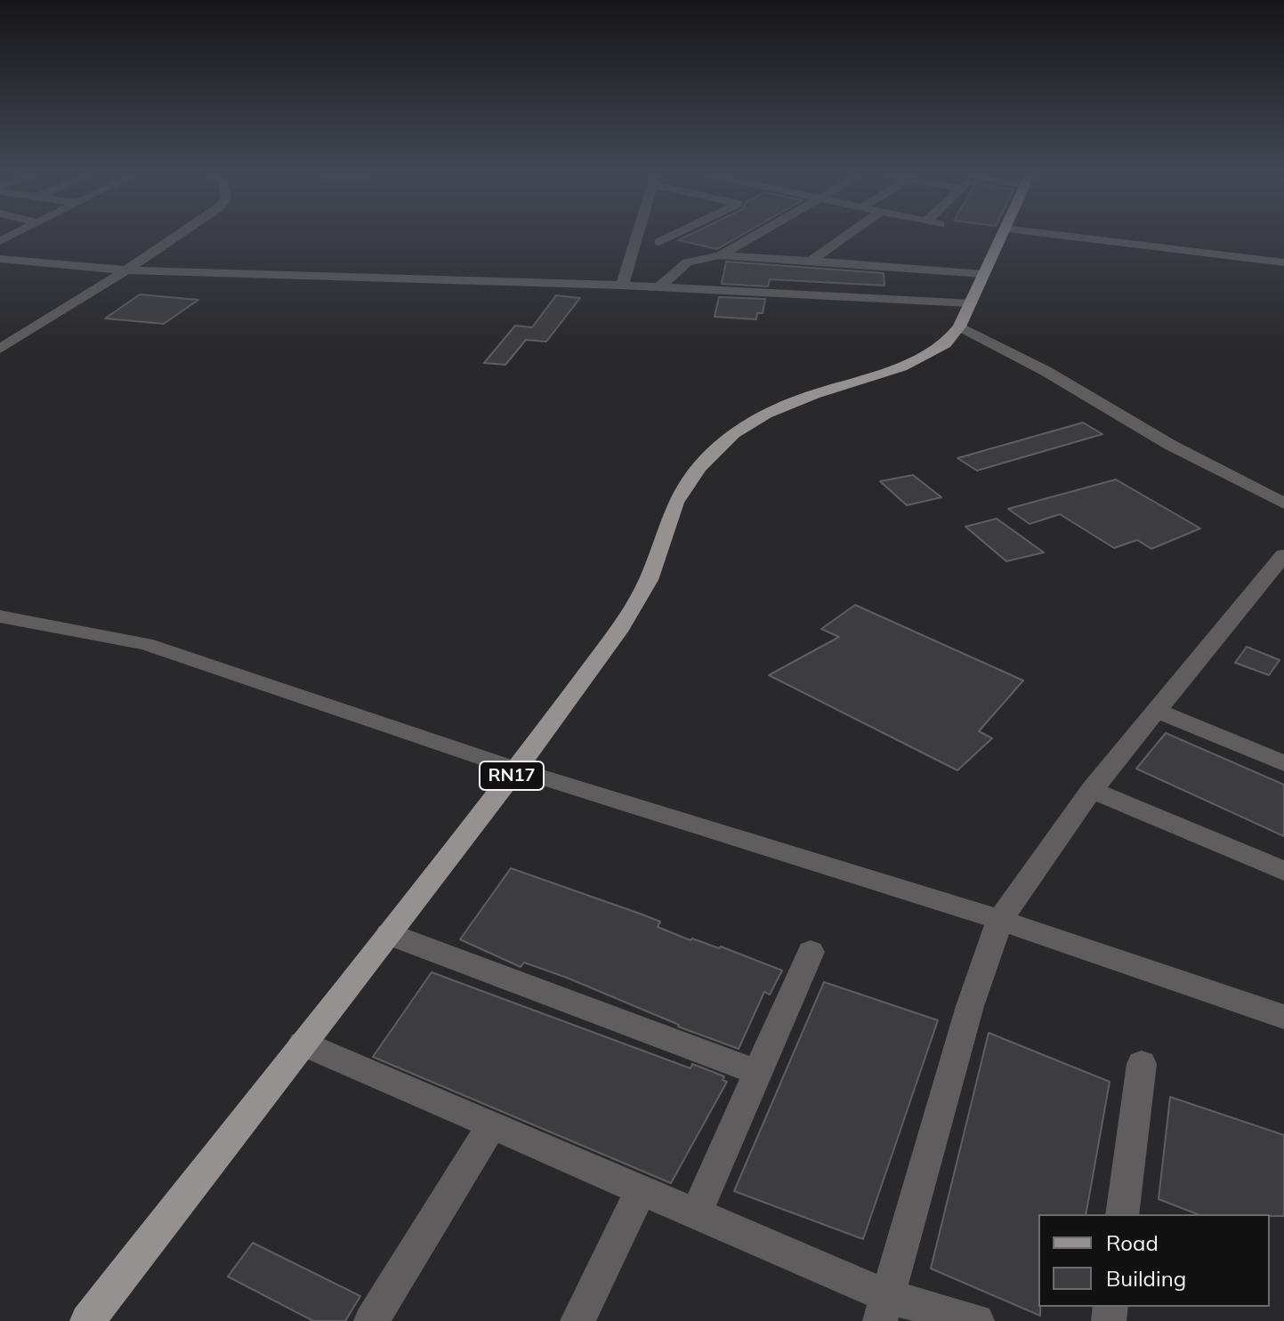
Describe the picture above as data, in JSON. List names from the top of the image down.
{
  "streets": {
    "main road": ["RN17"]
  },
  "legend": ["Road", "Building"]
}
